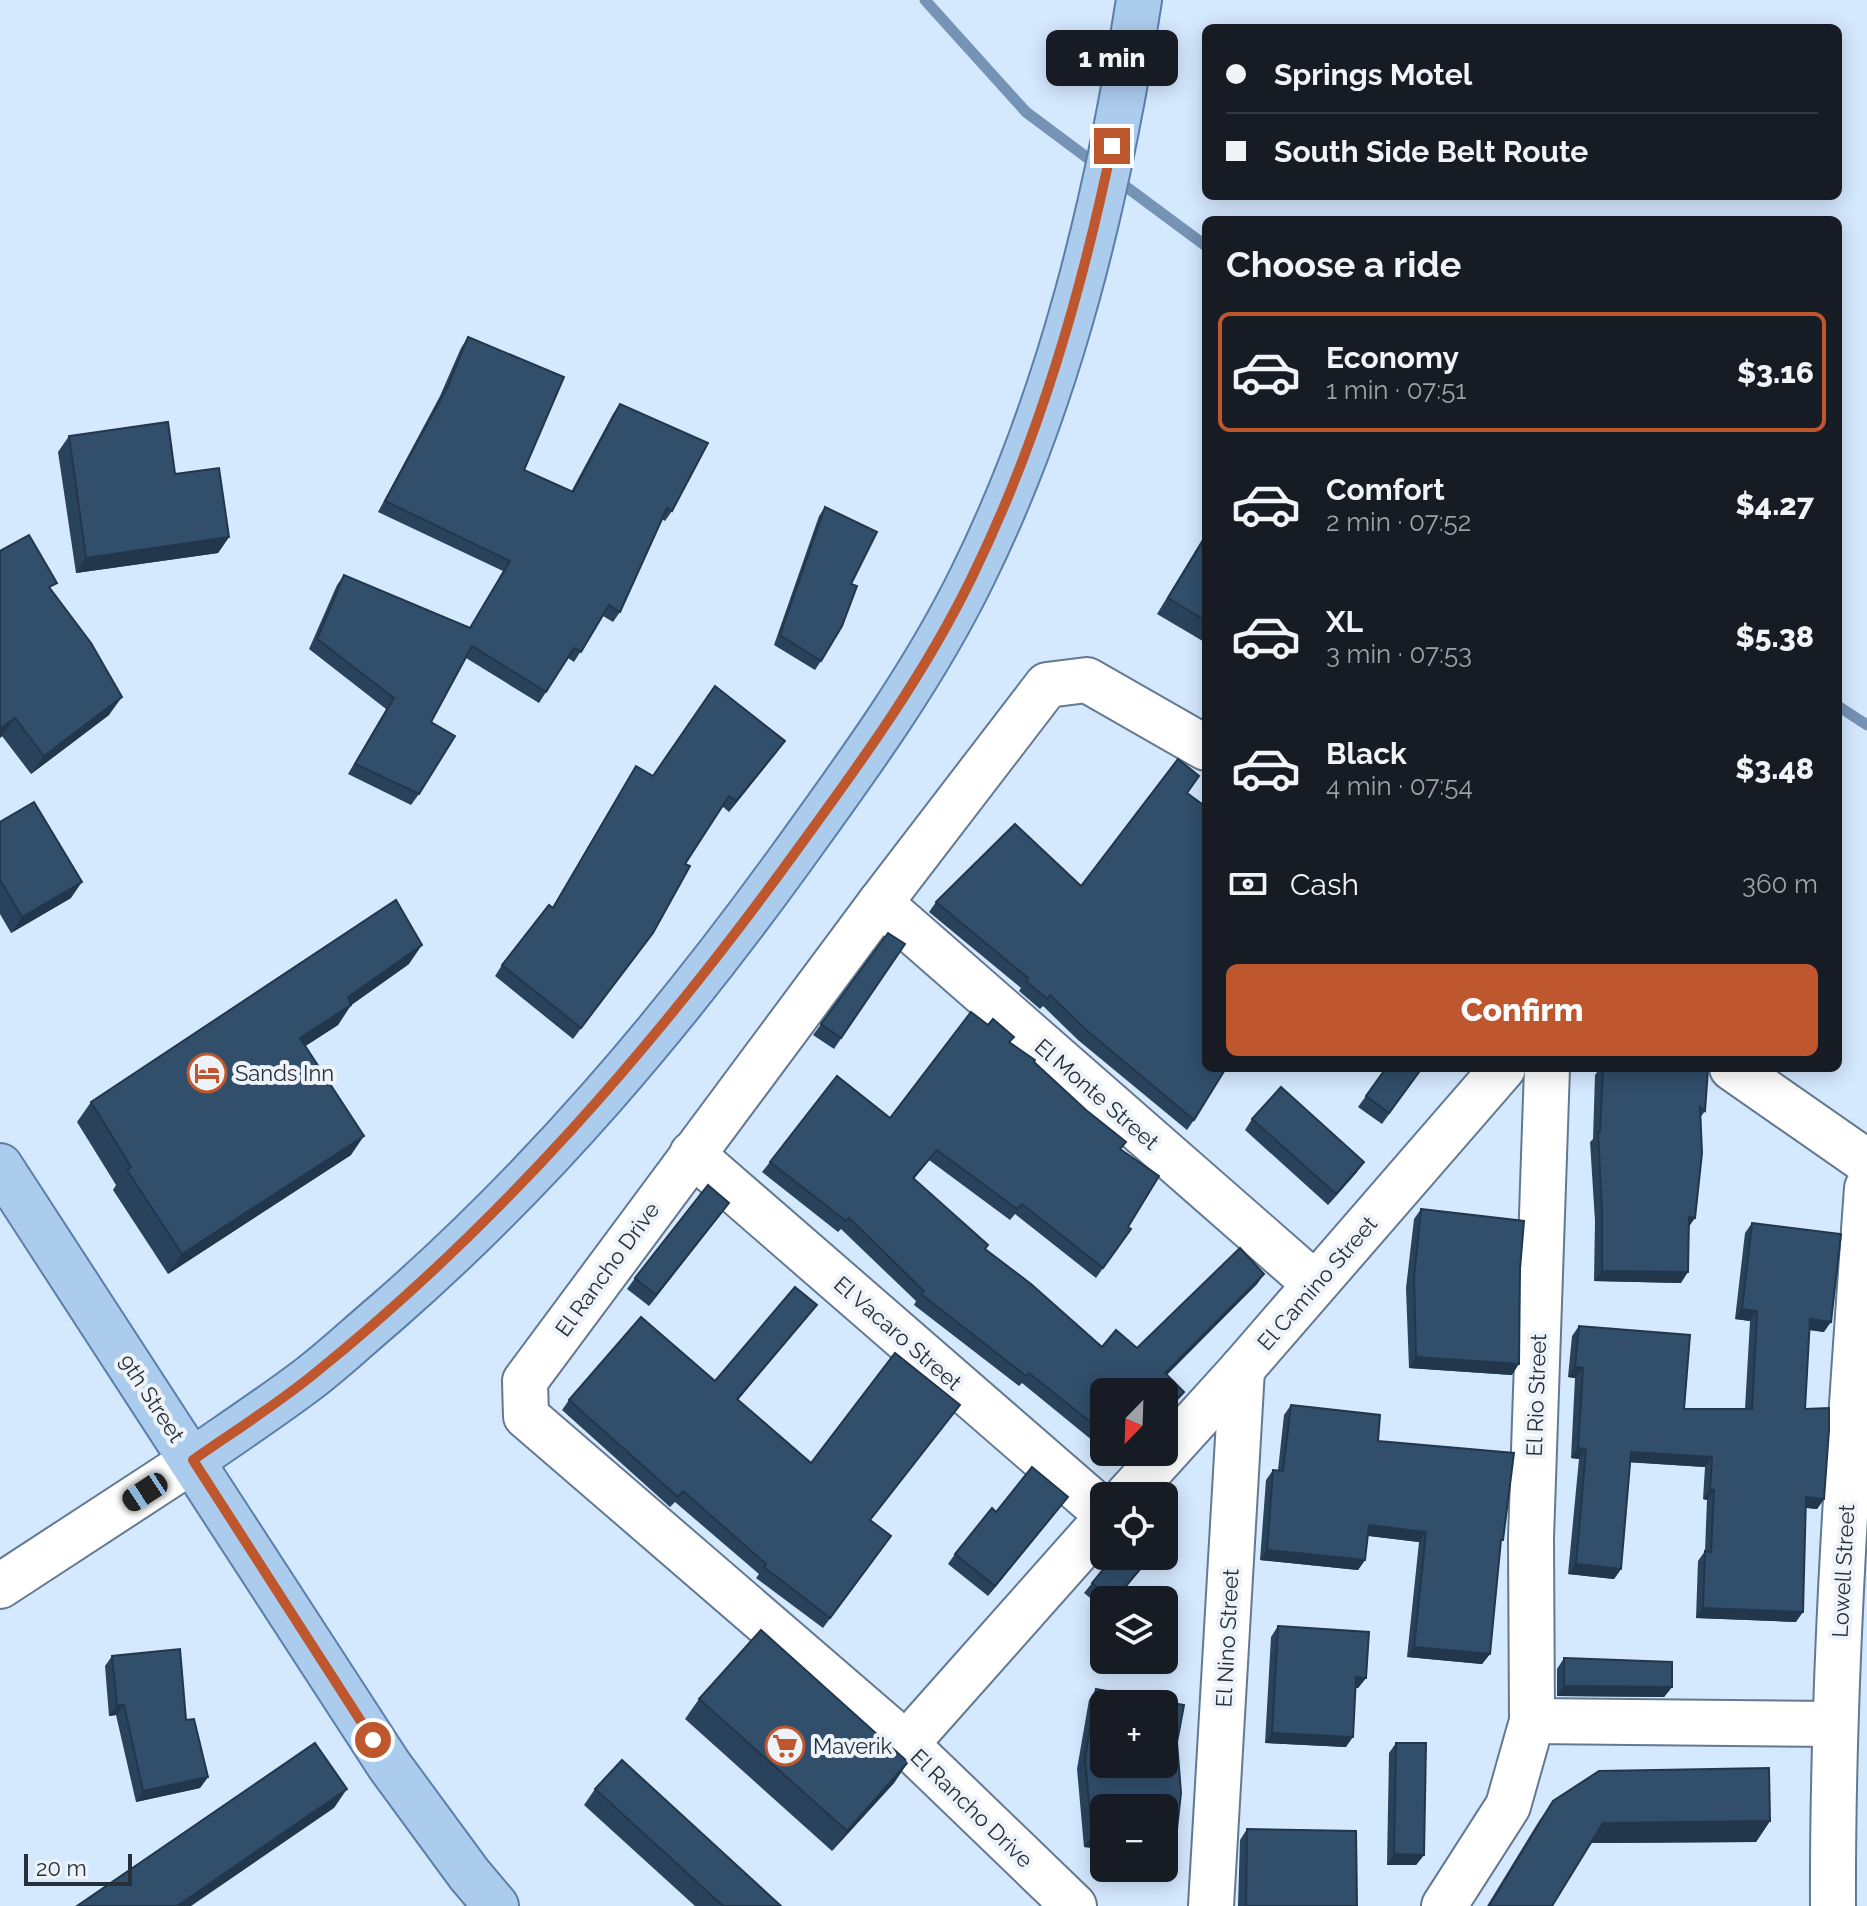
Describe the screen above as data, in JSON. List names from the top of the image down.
{
  "streets": {
    "main road": ["9th Street"],
    "street": [
      "El Monte Street",
      "El Rancho Drive",
      "El Camino Street",
      "El Vacaro Street",
      "El Rio Street",
      "Lowell Street",
      "El Nino Street"
    ]
  },
  "crossings": [
    ["El Monte Street", "El Rancho Drive"],
    ["El Monte Street", "El Camino Street"],
    ["El Rancho Drive", "El Vacaro Street"],
    ["El Camino Street", "El Nino Street"]
  ],
  "places": {
    "hotel": ["Sands Inn"],
    "supermarket": ["Maverik"]
  },
  "scale_bar": "20 m",
  "north": "bottom left",
  "page": {
    "banner": ["Springs Motel", "South Side Belt Route"],
    "bubble": "1 min",
    "heading": "Choose a ride",
    "list": [
      {
        "name": "Economy",
        "note": "1 min · 07:51",
        "value": "$3.16"
      },
      {
        "name": "Comfort",
        "note": "2 min · 07:52",
        "value": "$4.27"
      },
      {
        "name": "XL",
        "note": "3 min · 07:53",
        "value": "$5.38"
      },
      {
        "name": "Black",
        "note": "4 min · 07:54",
        "value": "$3.48"
      }
    ],
    "pay": ["Cash", "360 m"],
    "buttons": "Confirm",
    "map_buttons": ["+", "−"],
    "scale": "20 m"
  }
}
